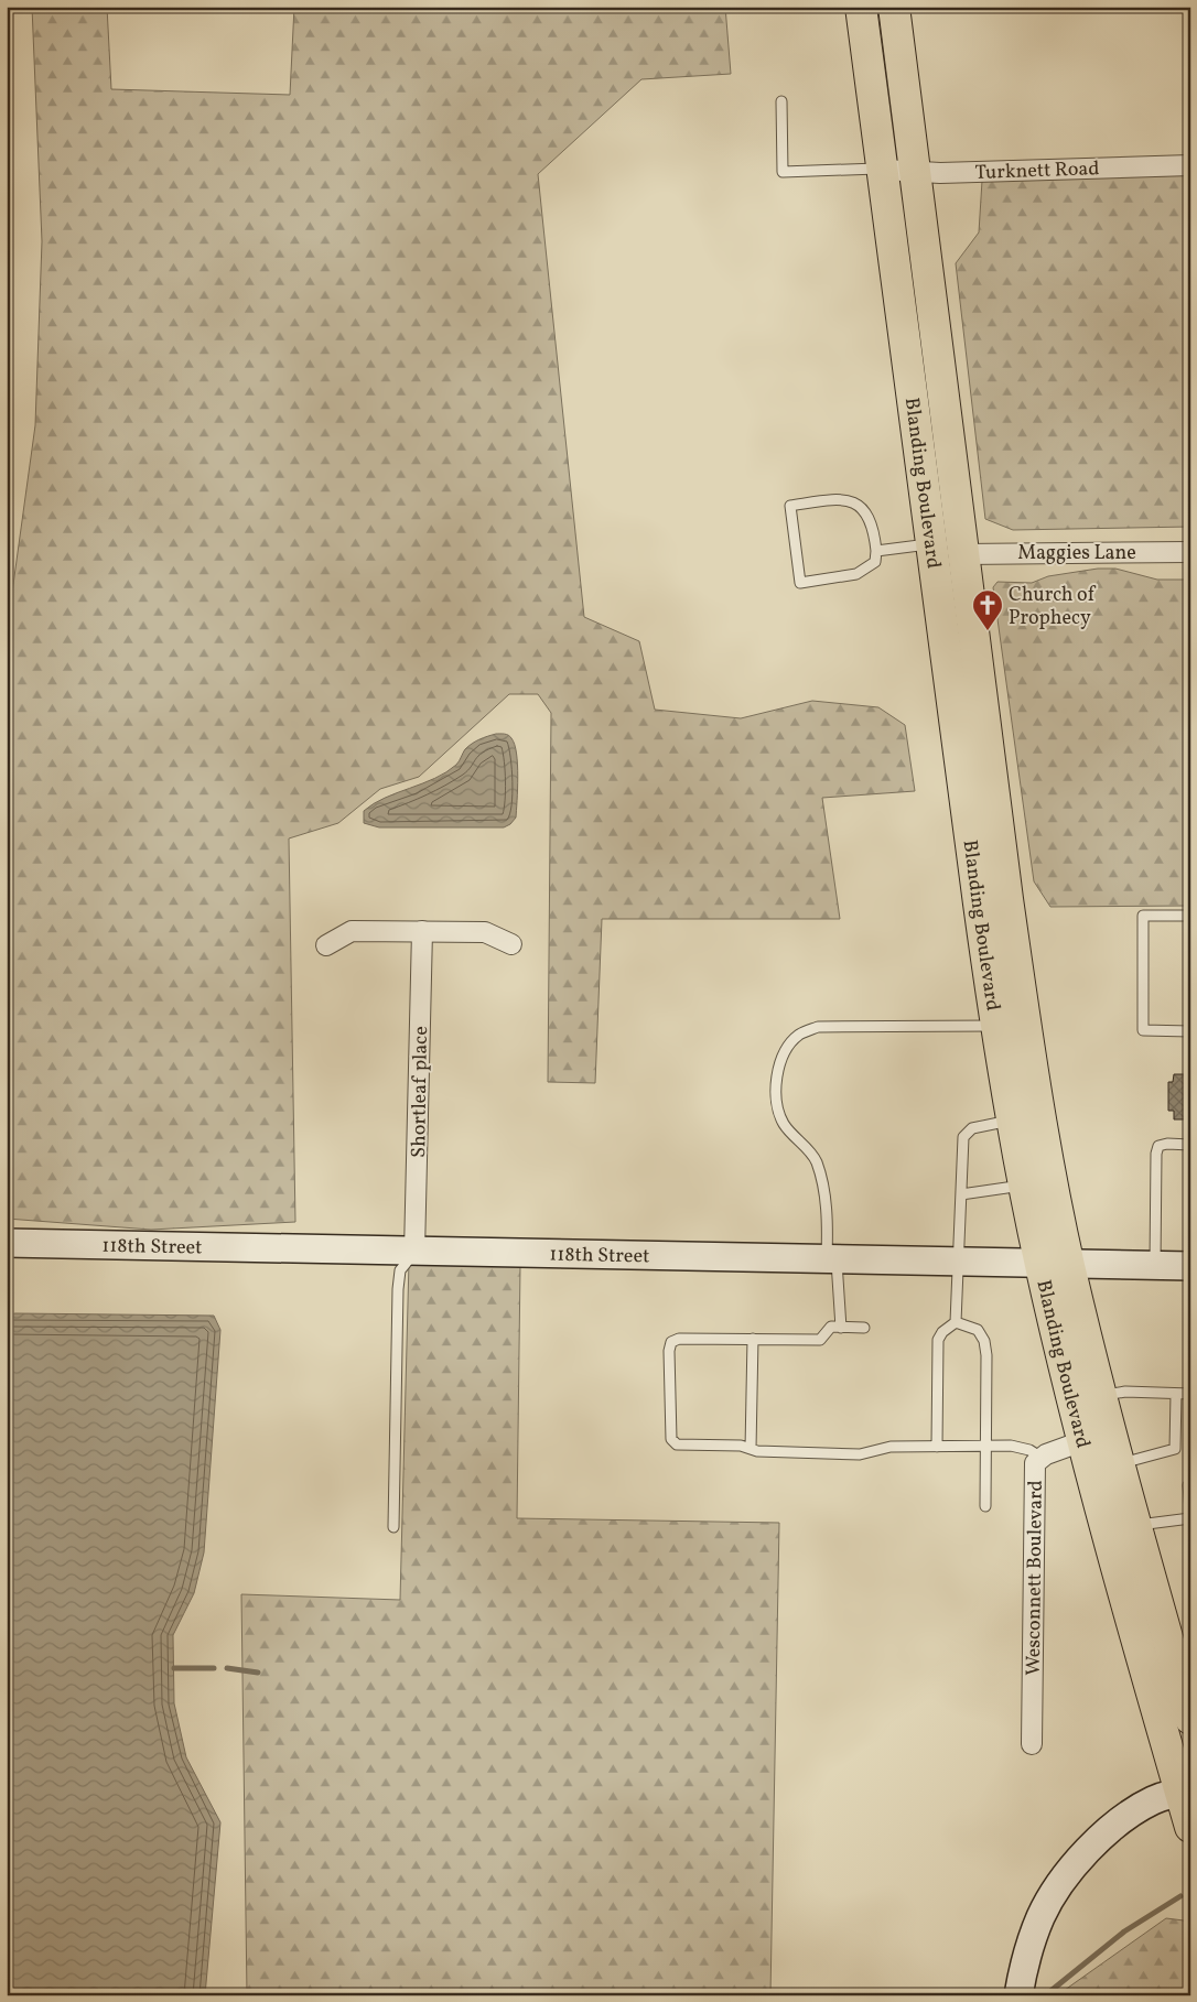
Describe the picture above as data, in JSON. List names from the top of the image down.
{
  "streets": {
    "main road": ["Blanding Boulevard"],
    "street": [
      "Turknett Road",
      "Maggies Lane",
      "Shortleaf place",
      "118th Street",
      "Wesconnett Boulevard"
    ]
  },
  "crossings": [
    ["Turknett Road", "Blanding Boulevard"],
    ["Blanding Boulevard", "Maggies Lane"],
    ["Blanding Boulevard", "118th Street"],
    ["Blanding Boulevard", "Wesconnett Boulevard"],
    ["Shortleaf place", "118th Street"]
  ],
  "places": {
    "church": ["Church of Prophecy"]
  }
}
